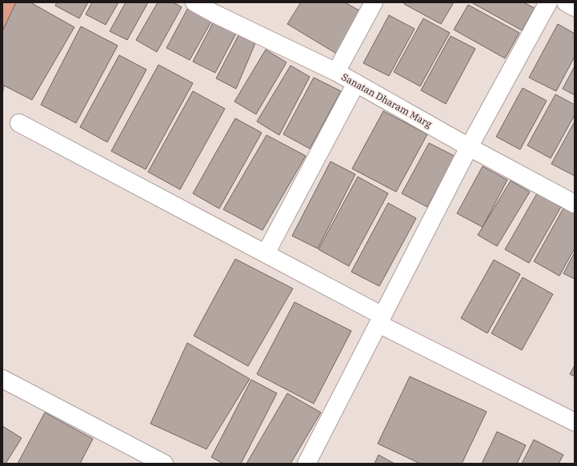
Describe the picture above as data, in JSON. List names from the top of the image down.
{
  "streets": {
    "street": ["Sanatan Dharam Marg"]
  }
}
